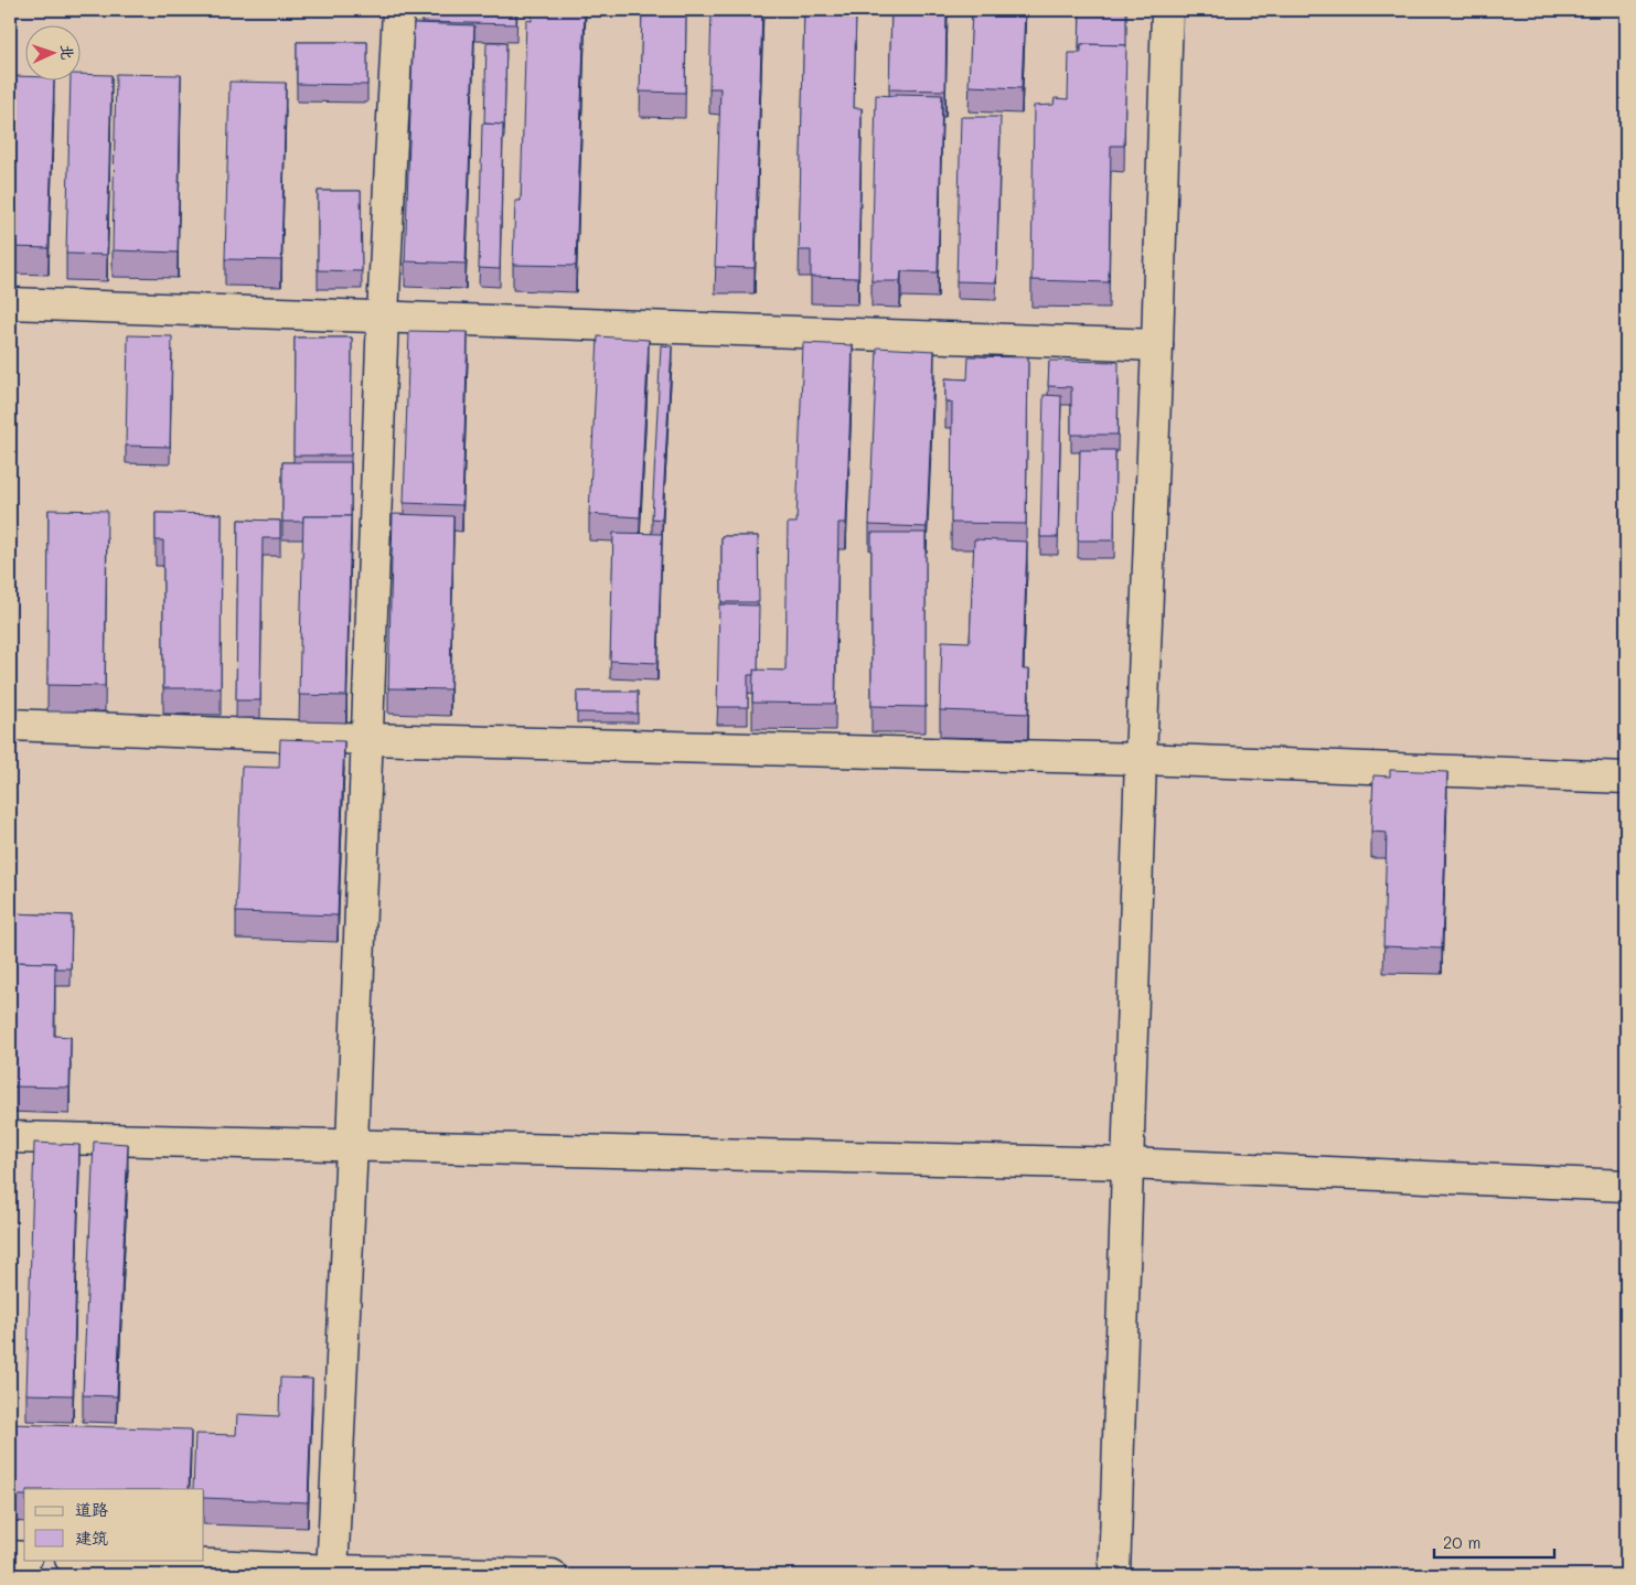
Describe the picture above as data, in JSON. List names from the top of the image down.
{
  "legend": ["道路", "建筑"],
  "scale_bar": "20 m",
  "north": "right"
}
